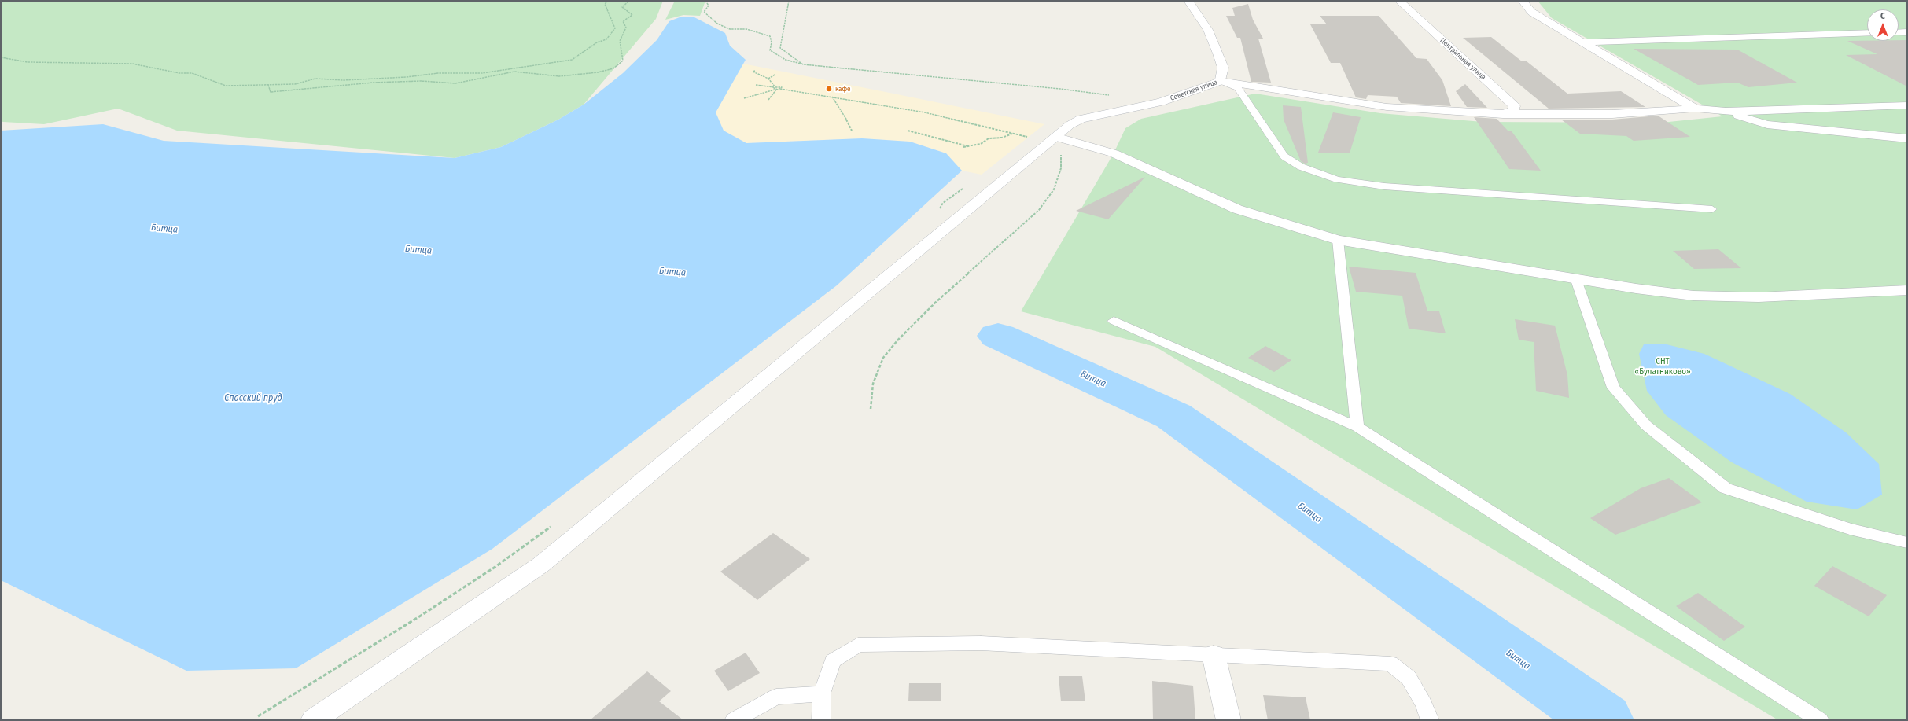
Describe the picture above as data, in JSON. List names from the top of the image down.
{
  "streets": {
    "street": ["Центральная улица", "Советская улица"]
  },
  "water": ["Битца", "Спасский пруд"],
  "parks": ["СНТ «Булатниково»"],
  "places": ["кафе"],
  "north": "top"
}
